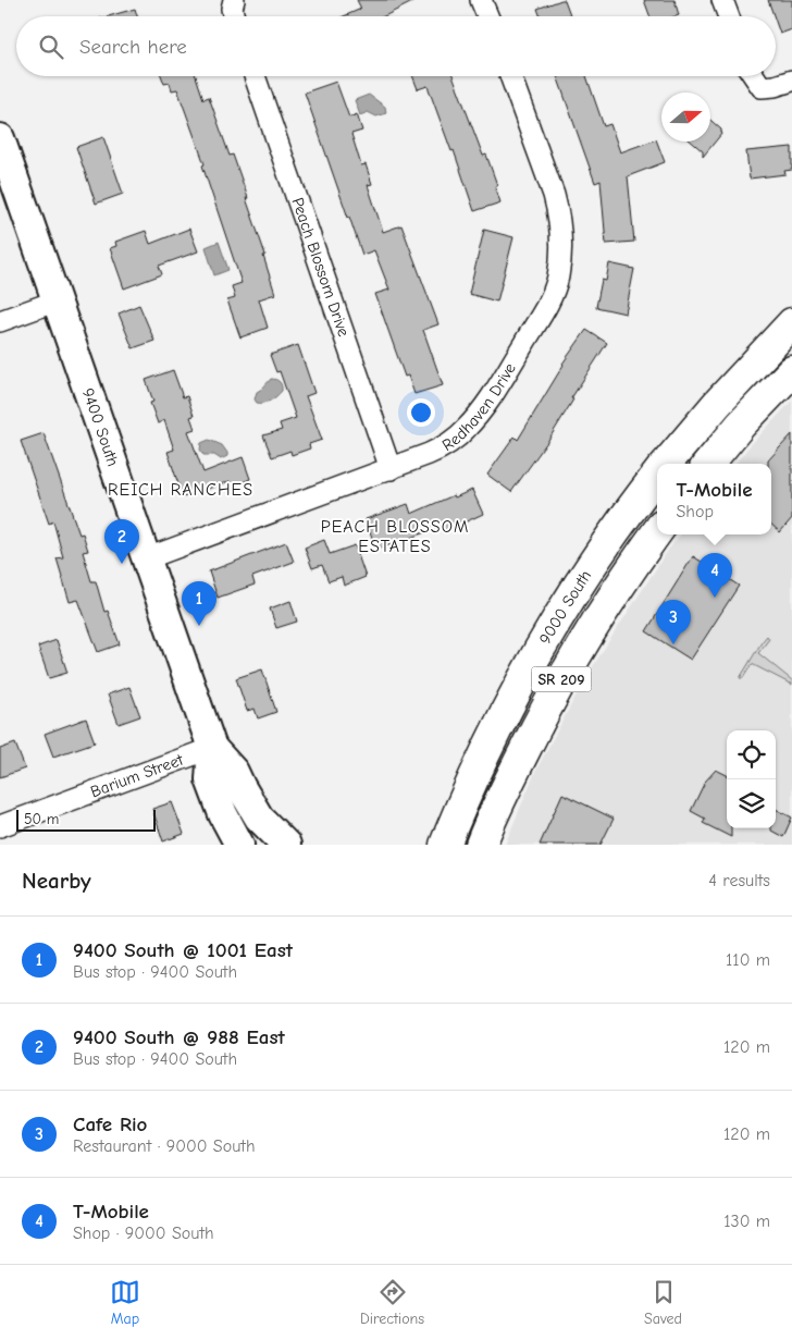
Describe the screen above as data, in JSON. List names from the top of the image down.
{
  "streets": {
    "main road": ["9400 South", "9000 South", "SR 209"],
    "street": ["Peach Blossom Drive", "Redhaven Drive", "Barium Street"]
  },
  "crossings": [
    ["Peach Blossom Drive", "Redhaven Drive"],
    ["Redhaven Drive", "9400 South"],
    ["9400 South", "Barium Street"]
  ],
  "districts": ["REICH RANCHES", "PEACH BLOSSOM ESTATES"],
  "scale_bar": "50 m",
  "north": "right",
  "page": {
    "search": "Search here",
    "popup": ["T-Mobile", "Shop"],
    "pins": [
      "2",
      "4",
      "1",
      "3"
    ],
    "scale": "50 m",
    "heading": ["Nearby", "4 results"],
    "list": [
      {
        "mark": "1",
        "name": "9400 South @ 1001 East",
        "note": "Bus stop · 9400 South",
        "value": "110 m"
      },
      {
        "mark": "2",
        "name": "9400 South @ 988 East",
        "note": "Bus stop · 9400 South",
        "value": "120 m"
      },
      {
        "mark": "3",
        "name": "Cafe Rio",
        "note": "Restaurant · 9000 South",
        "value": "120 m"
      },
      {
        "mark": "4",
        "name": "T-Mobile",
        "note": "Shop · 9000 South",
        "value": "130 m"
      }
    ],
    "nav": ["Map", "Directions", "Saved"]
  }
}
